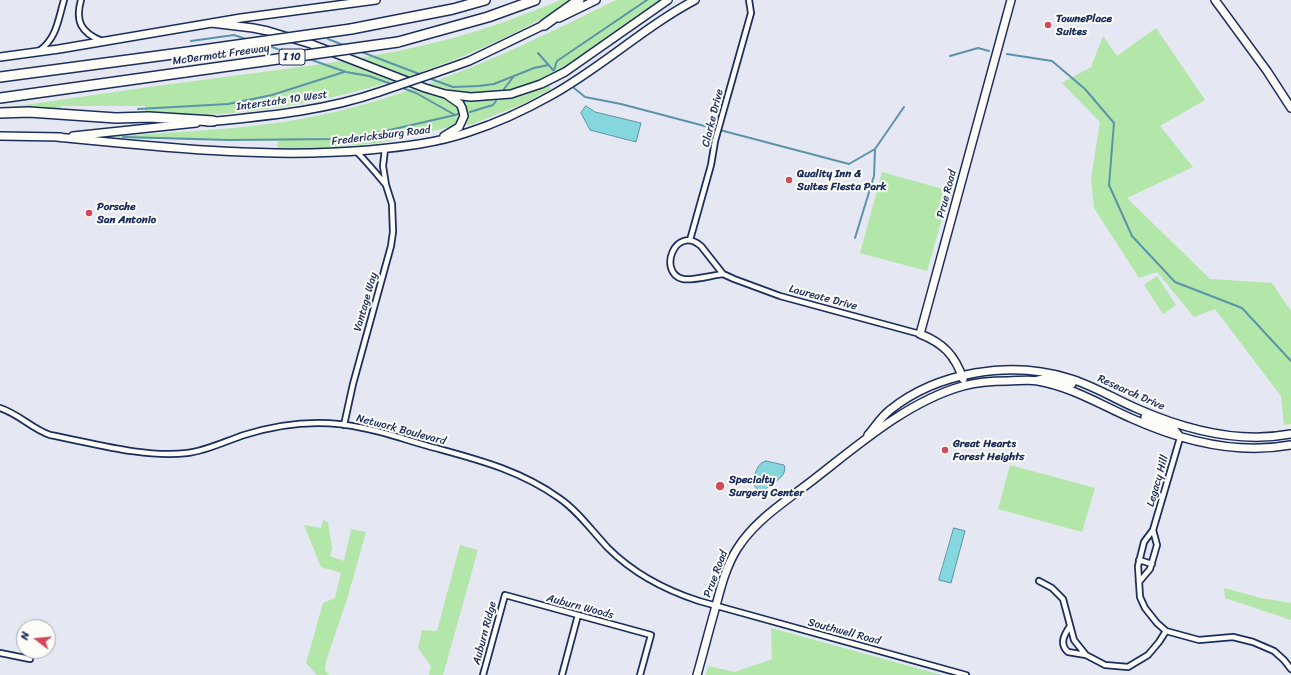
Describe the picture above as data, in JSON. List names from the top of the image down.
{
  "streets": {
    "highway": ["McDermott Freeway", "I 10"],
    "main road": [
      "Interstate 10 West",
      "Fredericksburg Road",
      "Prue Road",
      "Research Drive"
    ],
    "street": [
      "Clarke Drive",
      "Laureate Drive",
      "Vantage Way",
      "Network Boulevard",
      "Legacy Hill",
      "Auburn Woods",
      "Southwell Road",
      "Auburn Ridge"
    ]
  },
  "crossings": [
    ["Interstate 10 West", "Fredericksburg Road"],
    ["Clarke Drive", "Laureate Drive"],
    ["Fredericksburg Road", "Vantage Way"],
    ["Prue Road", "Laureate Drive"],
    ["Prue Road", "Research Drive"],
    ["Prue Road", "Network Boulevard"],
    ["Prue Road", "Southwell Road"],
    ["Vantage Way", "Network Boulevard"],
    ["Research Drive", "Legacy Hill"],
    ["Network Boulevard", "Southwell Road"],
    ["Auburn Woods", "Auburn Ridge"]
  ],
  "places": [
    "TownePlace Suites",
    "Quality Inn & Suites Fiesta Park",
    "Porsche San Antonio",
    "Great Hearts Forest Heights",
    "Specialty Surgery Center"
  ],
  "north": "left"
}
